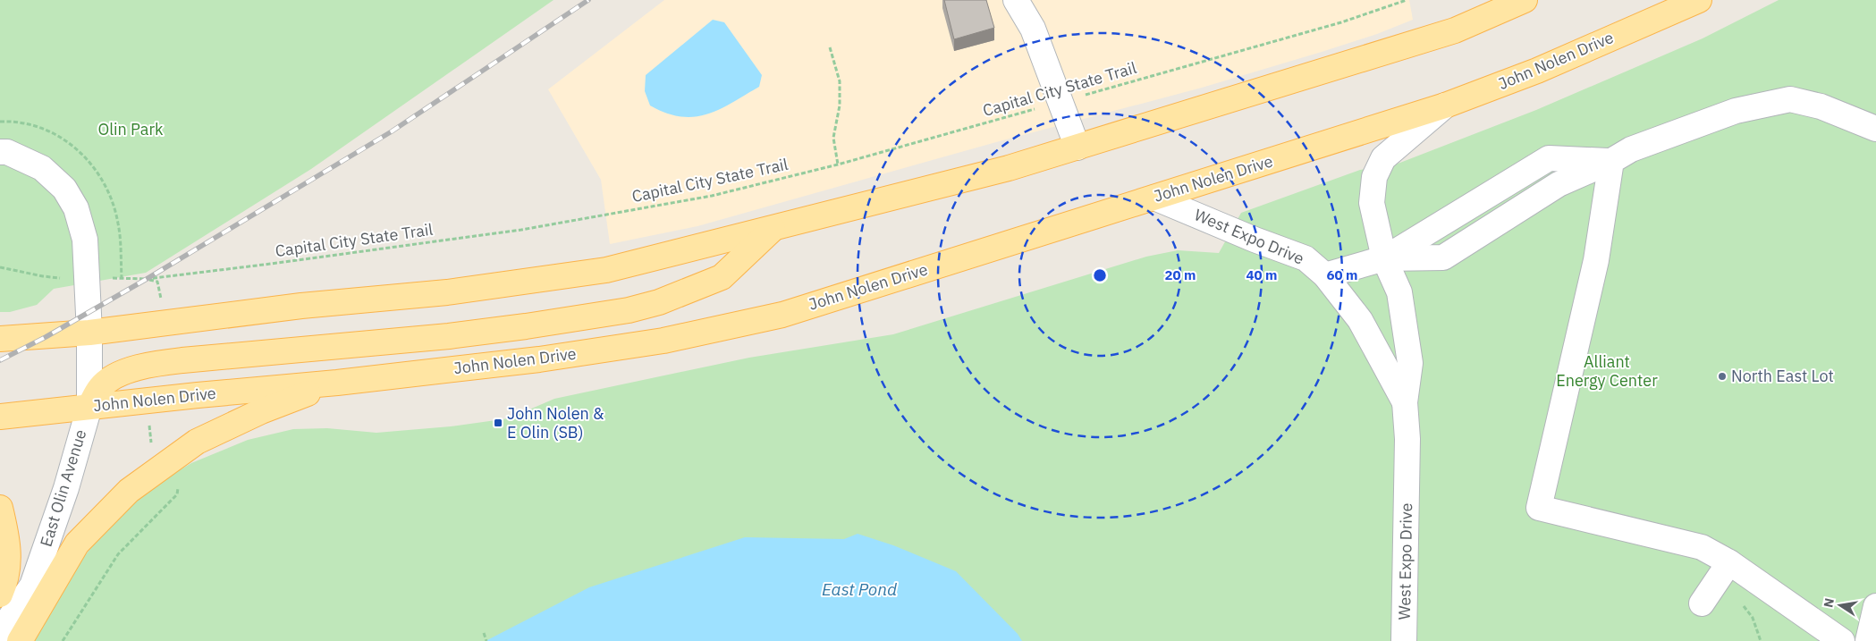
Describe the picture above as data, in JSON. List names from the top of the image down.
{
  "streets": {
    "main road": ["John Nolen Drive"],
    "street": ["West Expo Drive", "East Olin Avenue"],
    "path": ["Capital City State Trail"]
  },
  "crossings": [
    ["John Nolen Drive", "West Expo Drive"],
    ["John Nolen Drive", "East Olin Avenue"],
    ["Capital City State Trail", "East Olin Avenue"]
  ],
  "water": ["East Pond"],
  "parks": ["Olin Park", "Alliant Energy Center"],
  "places": {
    "other": ["North East Lot"],
    "transit": ["John Nolen & E Olin (SB)"]
  },
  "north": "left",
  "rings": ["20 m", "40 m", "60 m"]
}
